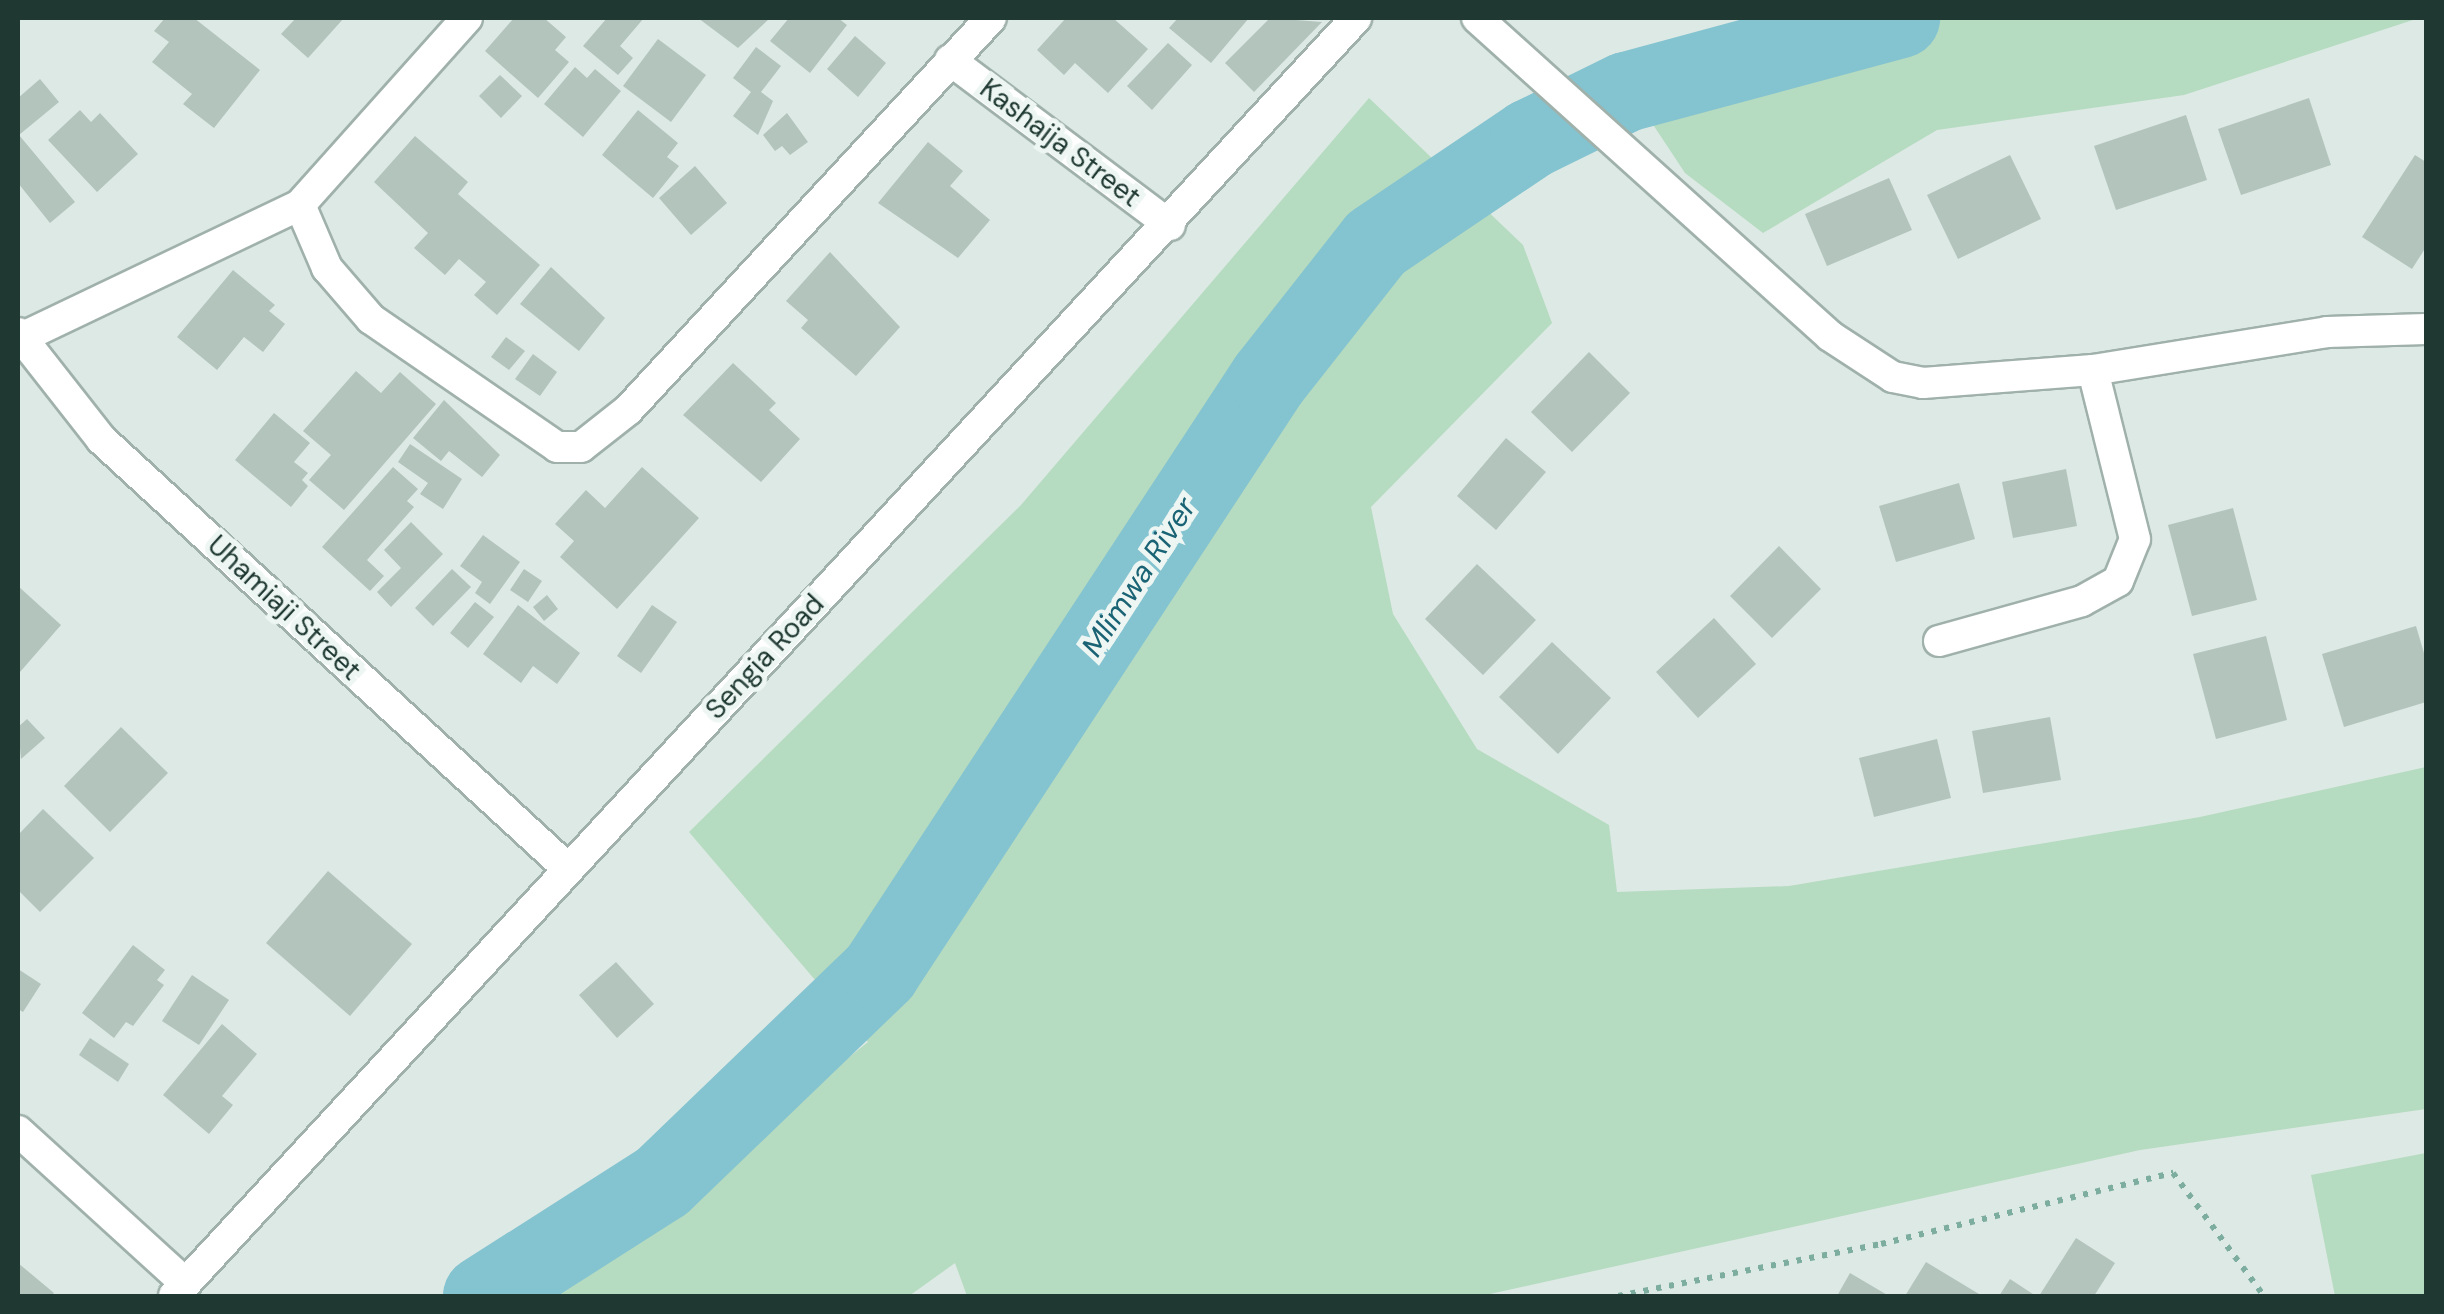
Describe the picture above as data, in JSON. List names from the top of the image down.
{
  "streets": {
    "street": ["Kashaija Street", "Uhamiaji Street", "Sengia Road"]
  },
  "crossings": [
    ["Kashaija Street", "Sengia Road"],
    ["Uhamiaji Street", "Sengia Road"]
  ],
  "water": ["Mlimwa River"]
}
